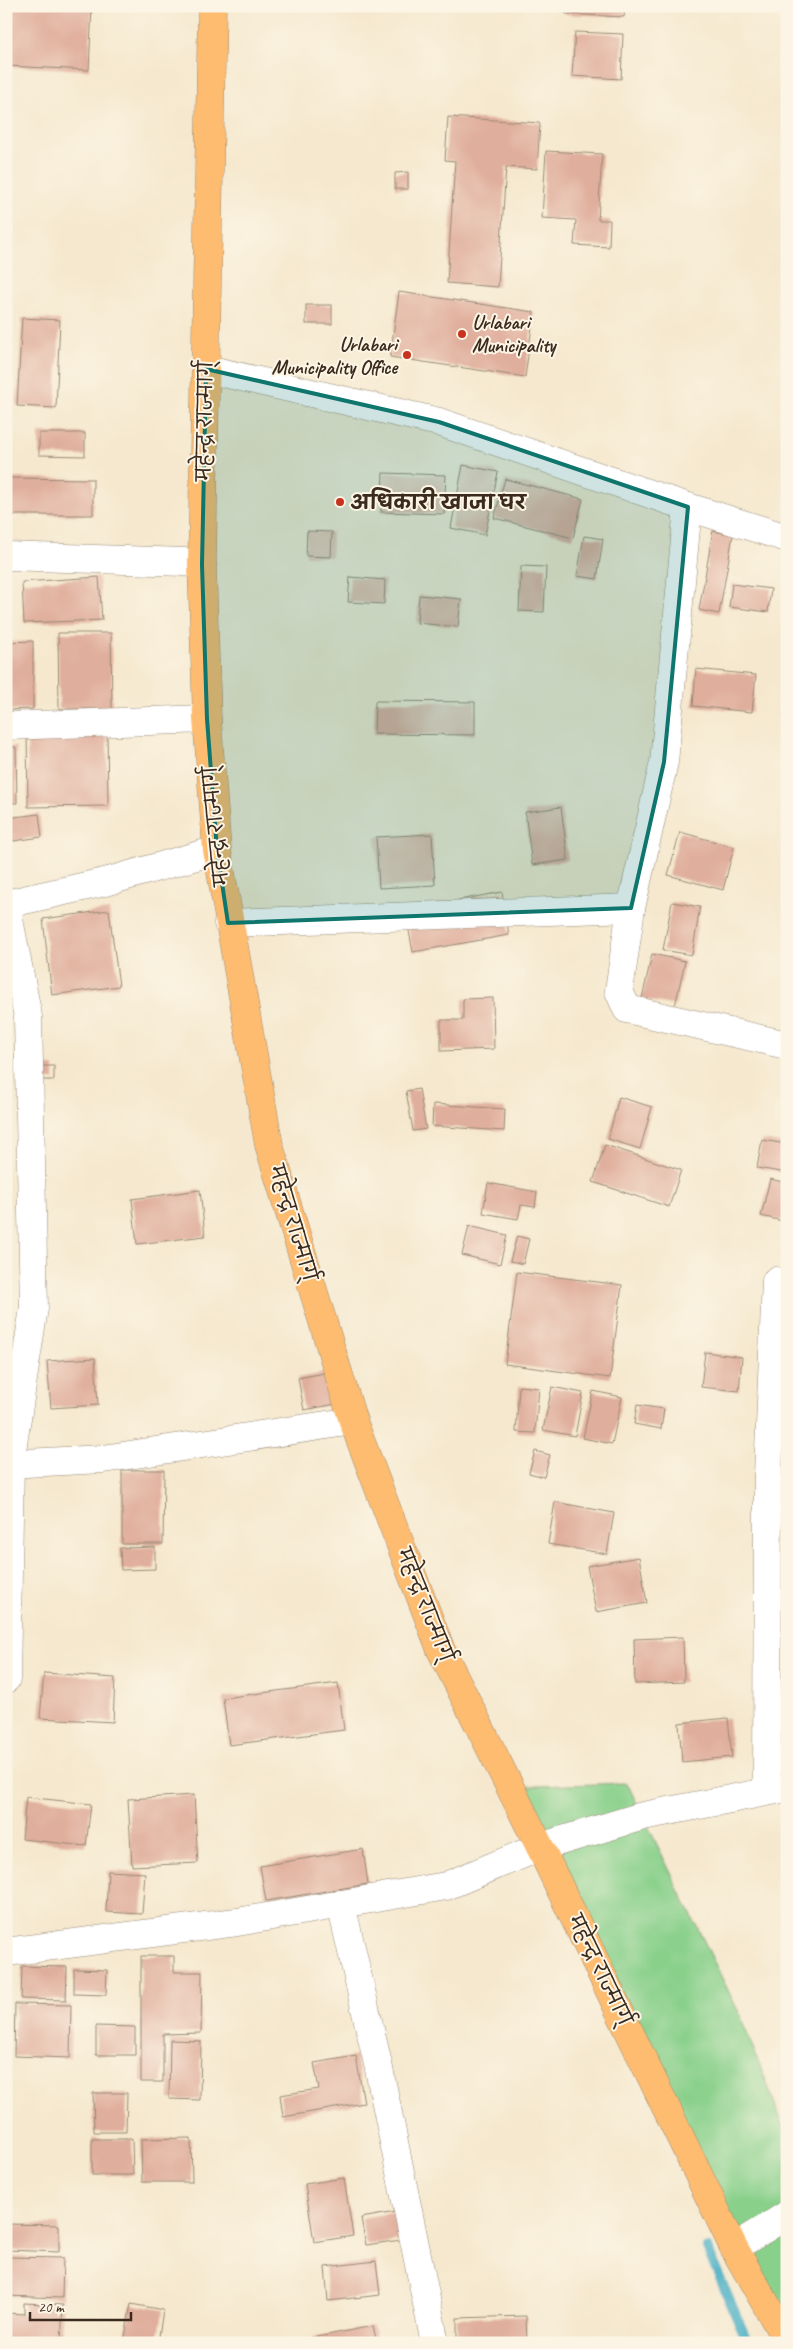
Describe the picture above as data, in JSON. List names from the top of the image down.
{
  "streets": {
    "highway": ["महेन्द्र राज्मार्ग्"]
  },
  "places": ["Urlabari Municipality", "Urlabari Municipality Office", "अधिकारी खाजा घर"],
  "scale_bar": "20 m"
}
